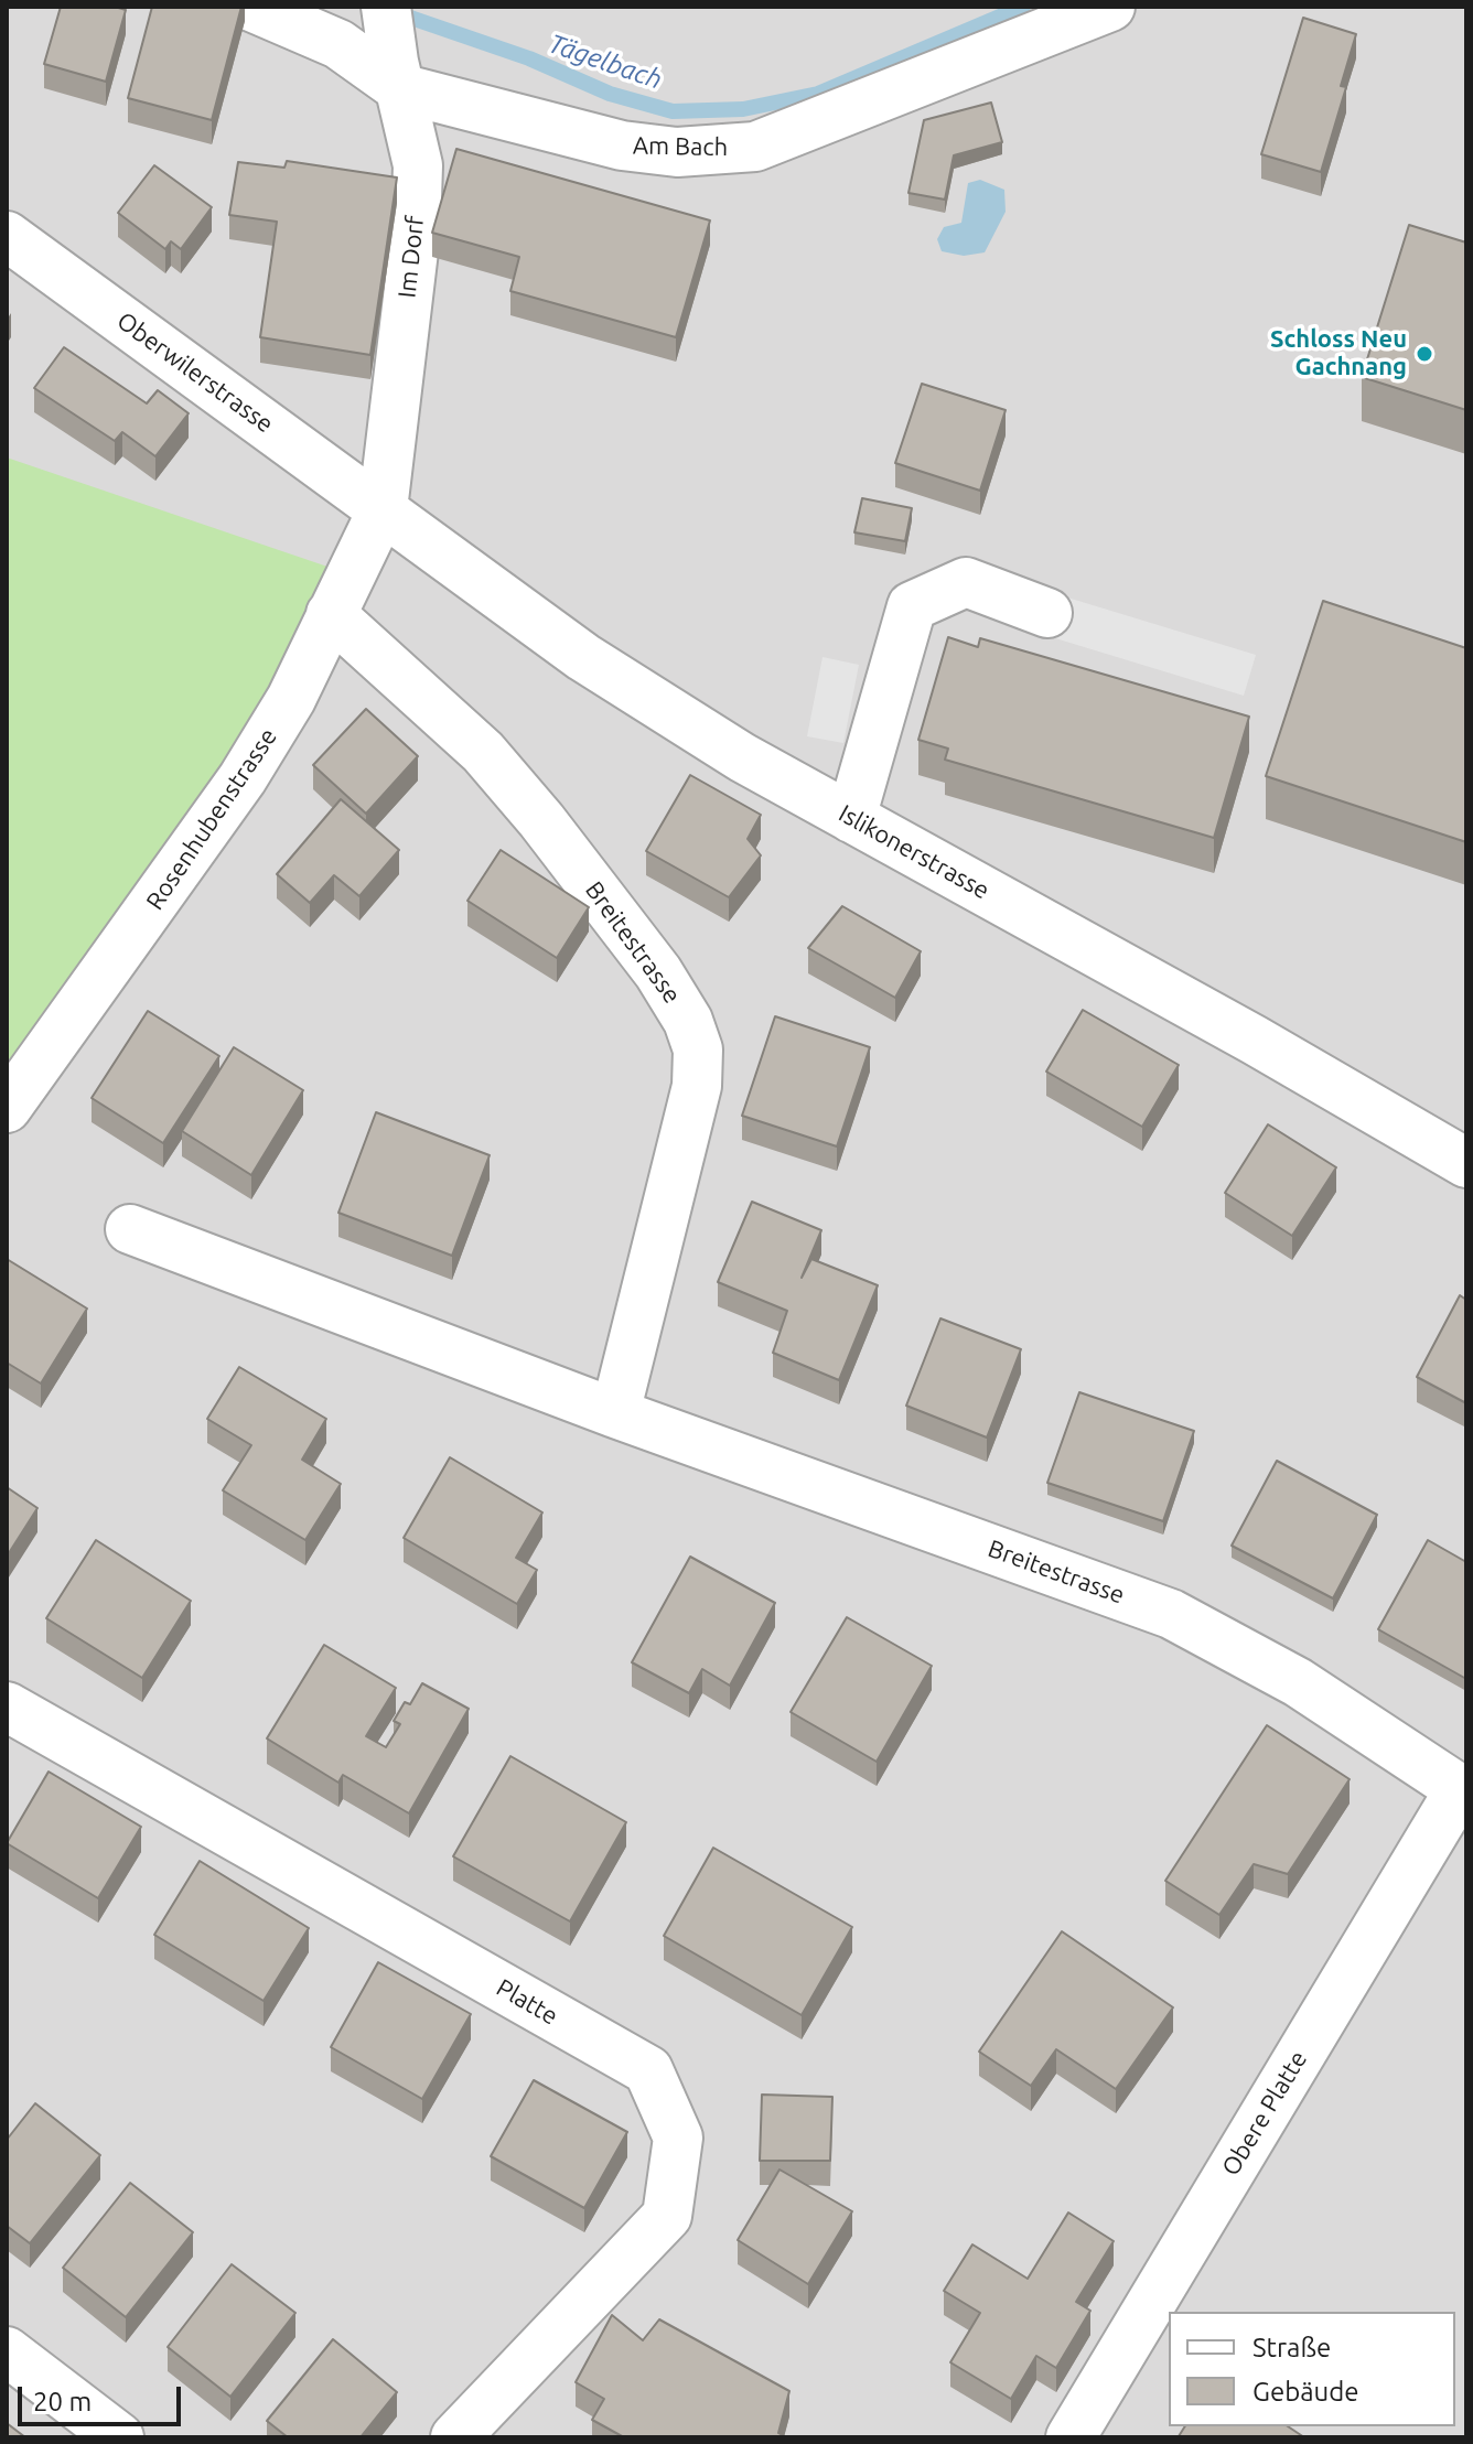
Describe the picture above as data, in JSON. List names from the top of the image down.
{
  "streets": {
    "street": [
      "Am Bach",
      "Im Dorf",
      "Oberwilerstrasse",
      "Rosenhubenstrasse",
      "Islikonerstrasse",
      "Breitestrasse",
      "Platte",
      "Obere Platte"
    ]
  },
  "crossings": [
    ["Am Bach", "Im Dorf"],
    ["Im Dorf", "Oberwilerstrasse"],
    ["Im Dorf", "Rosenhubenstrasse"],
    ["Im Dorf", "Islikonerstrasse"],
    ["Oberwilerstrasse", "Rosenhubenstrasse"],
    ["Oberwilerstrasse", "Islikonerstrasse"],
    ["Rosenhubenstrasse", "Islikonerstrasse"],
    ["Rosenhubenstrasse", "Breitestrasse"],
    ["Breitestrasse", "Obere Platte"]
  ],
  "water": ["Tägelbach"],
  "places": ["Schloss Neu Gachnang"],
  "legend": ["Straße", "Gebäude"],
  "scale_bar": "20 m"
}
